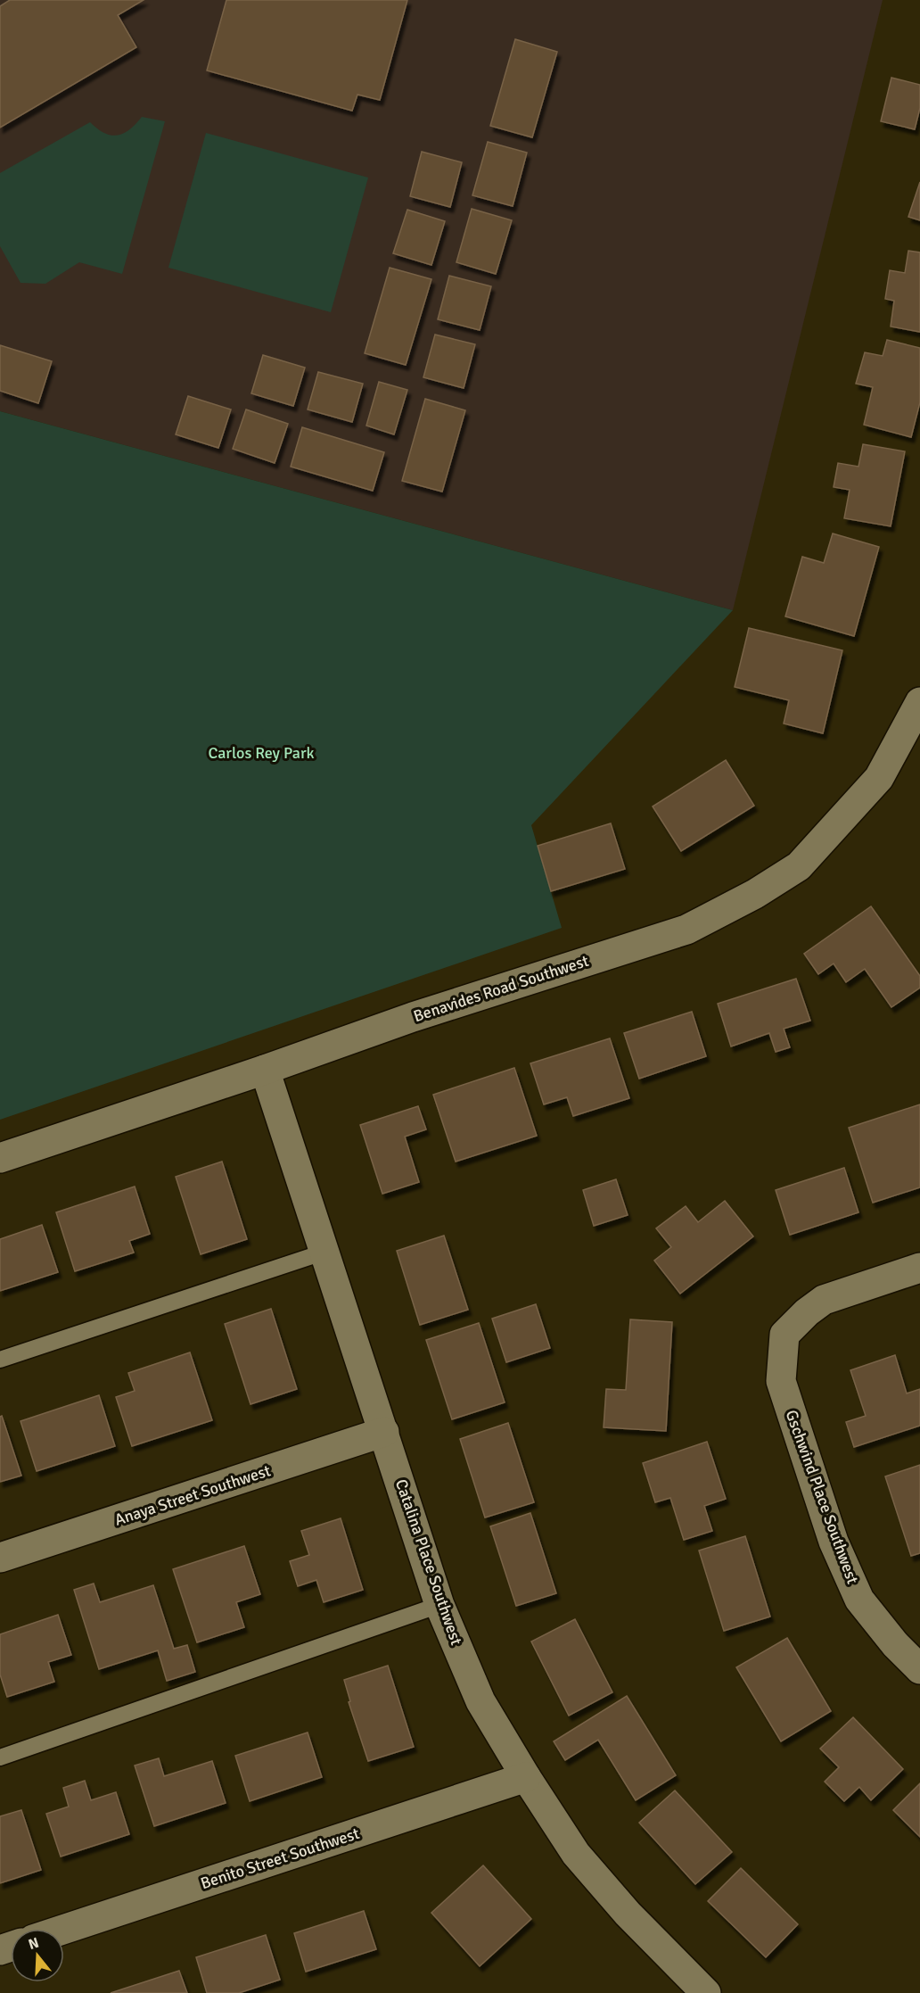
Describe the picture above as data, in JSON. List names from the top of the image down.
{
  "streets": {
    "street": [
      "Benavides Road Southwest",
      "Anaya Street Southwest",
      "Gschwind Place Southwest",
      "Catalina Place Southwest",
      "Benito Street Southwest"
    ]
  },
  "crossings": [
    ["Benavides Road Southwest", "Catalina Place Southwest"],
    ["Anaya Street Southwest", "Catalina Place Southwest"],
    ["Catalina Place Southwest", "Benito Street Southwest"]
  ],
  "parks": ["Carlos Rey Park"],
  "north": "top"
}
